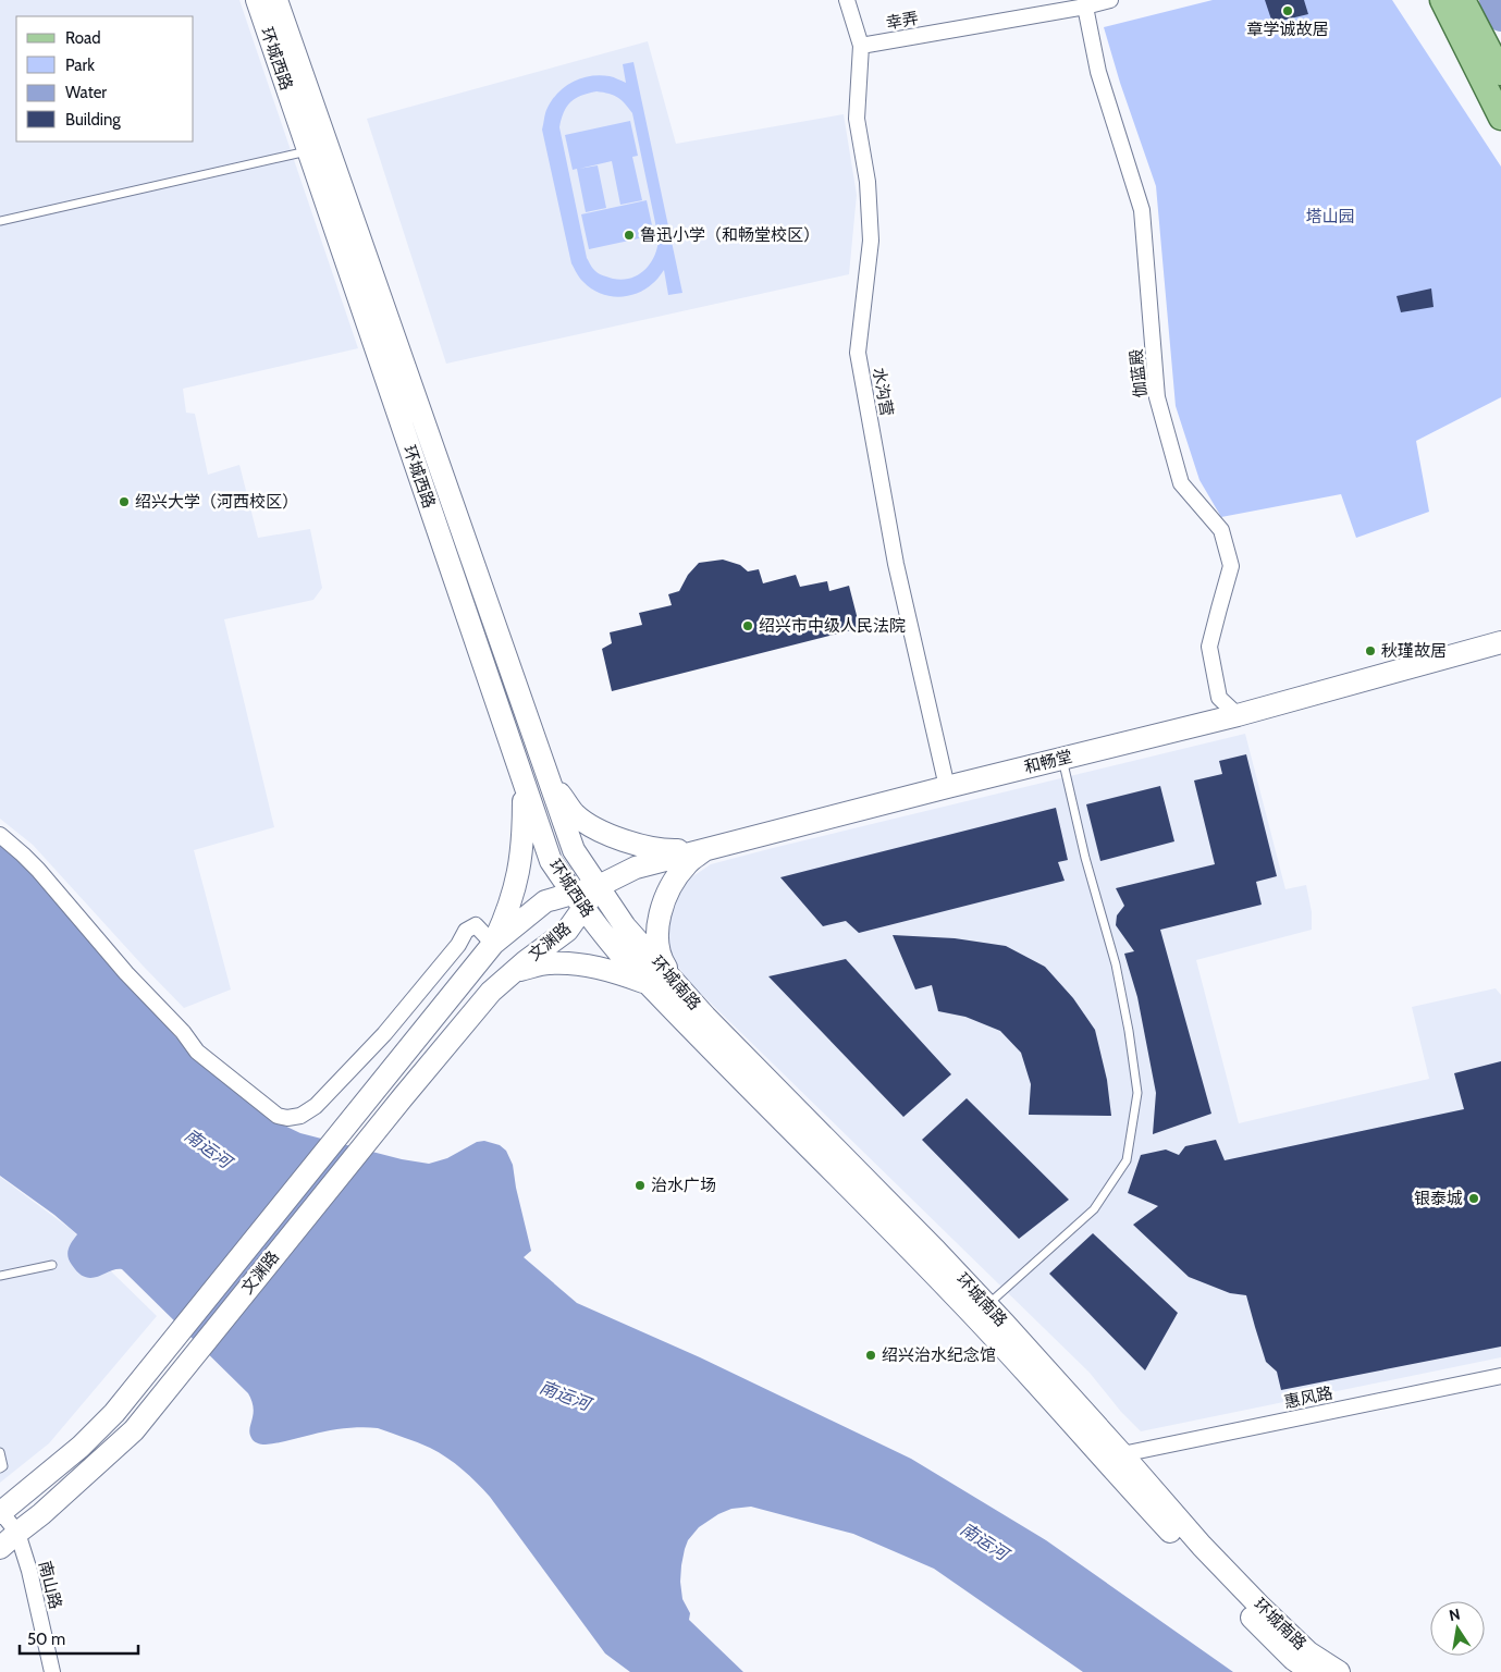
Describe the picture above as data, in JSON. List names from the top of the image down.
{
  "streets": {
    "main road": [
      "环城西路",
      "和畅堂",
      "文渊路",
      "环城南路"
    ],
    "street": [
      "幸弄",
      "伽蓝殿",
      "水沟营",
      "惠风路",
      "南山路"
    ]
  },
  "crossings": [
    ["幸弄", "伽蓝殿"],
    ["幸弄", "水沟营"],
    ["环城西路", "和畅堂"],
    ["环城西路", "文渊路"],
    ["环城西路", "环城南路"],
    ["伽蓝殿", "和畅堂"],
    ["水沟营", "和畅堂"],
    ["和畅堂", "文渊路"],
    ["文渊路", "南山路"],
    ["环城南路", "惠风路"]
  ],
  "water": ["南运河"],
  "parks": ["塔山园"],
  "places": [
    "章学诚故居",
    "鲁迅小学（和畅堂校区）",
    "绍兴大学（河西校区）",
    "绍兴市中级人民法院",
    "秋瑾故居",
    "治水广场",
    "银泰城",
    "绍兴治水纪念馆"
  ],
  "legend": [
    "Road",
    "Park",
    "Water",
    "Building"
  ],
  "scale_bar": "50 m",
  "north": "top"
}
